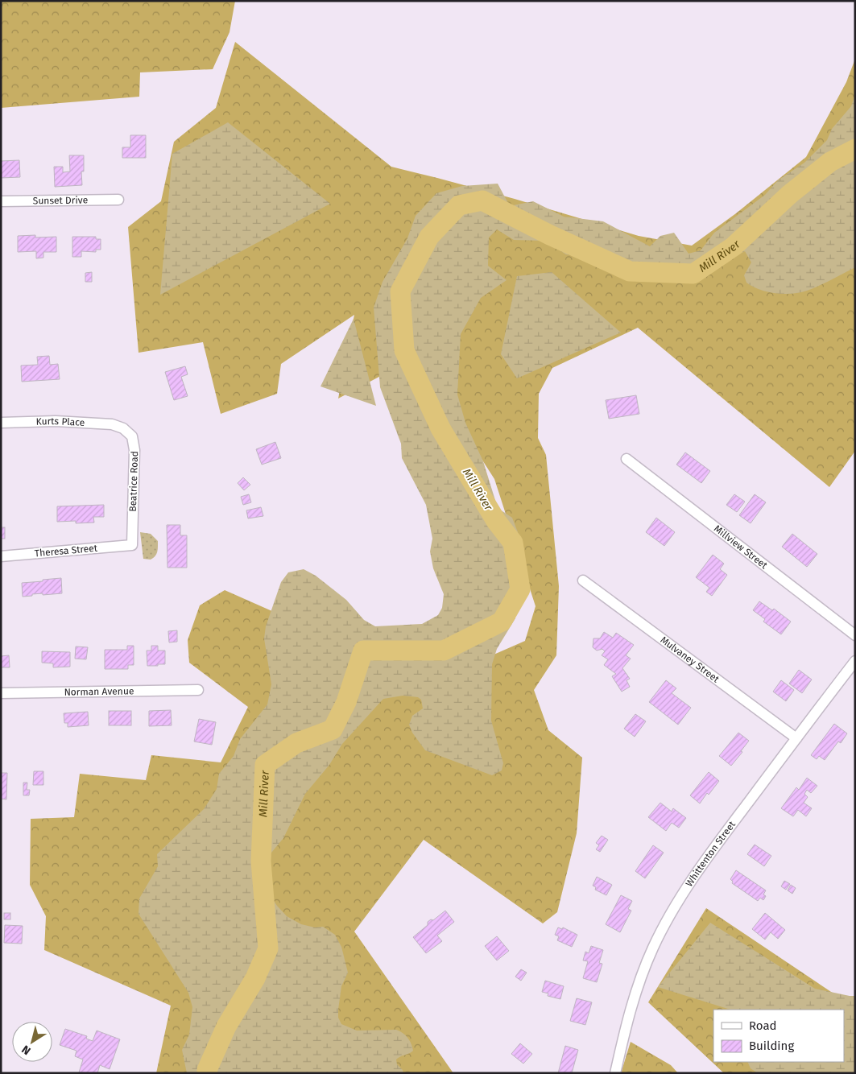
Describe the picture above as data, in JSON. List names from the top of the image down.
{
  "streets": {
    "street": [
      "Sunset Drive",
      "Kurts Place",
      "Beatrice Road",
      "Millview Street",
      "Theresa Street",
      "Mulvaney Street",
      "Norman Avenue",
      "Whittenton Street"
    ]
  },
  "crossings": [
    ["Kurts Place", "Beatrice Road"],
    ["Beatrice Road", "Theresa Street"],
    ["Mulvaney Street", "Whittenton Street"]
  ],
  "water": ["Mill River"],
  "legend": ["Road", "Building"],
  "north": "bottom left"
}
